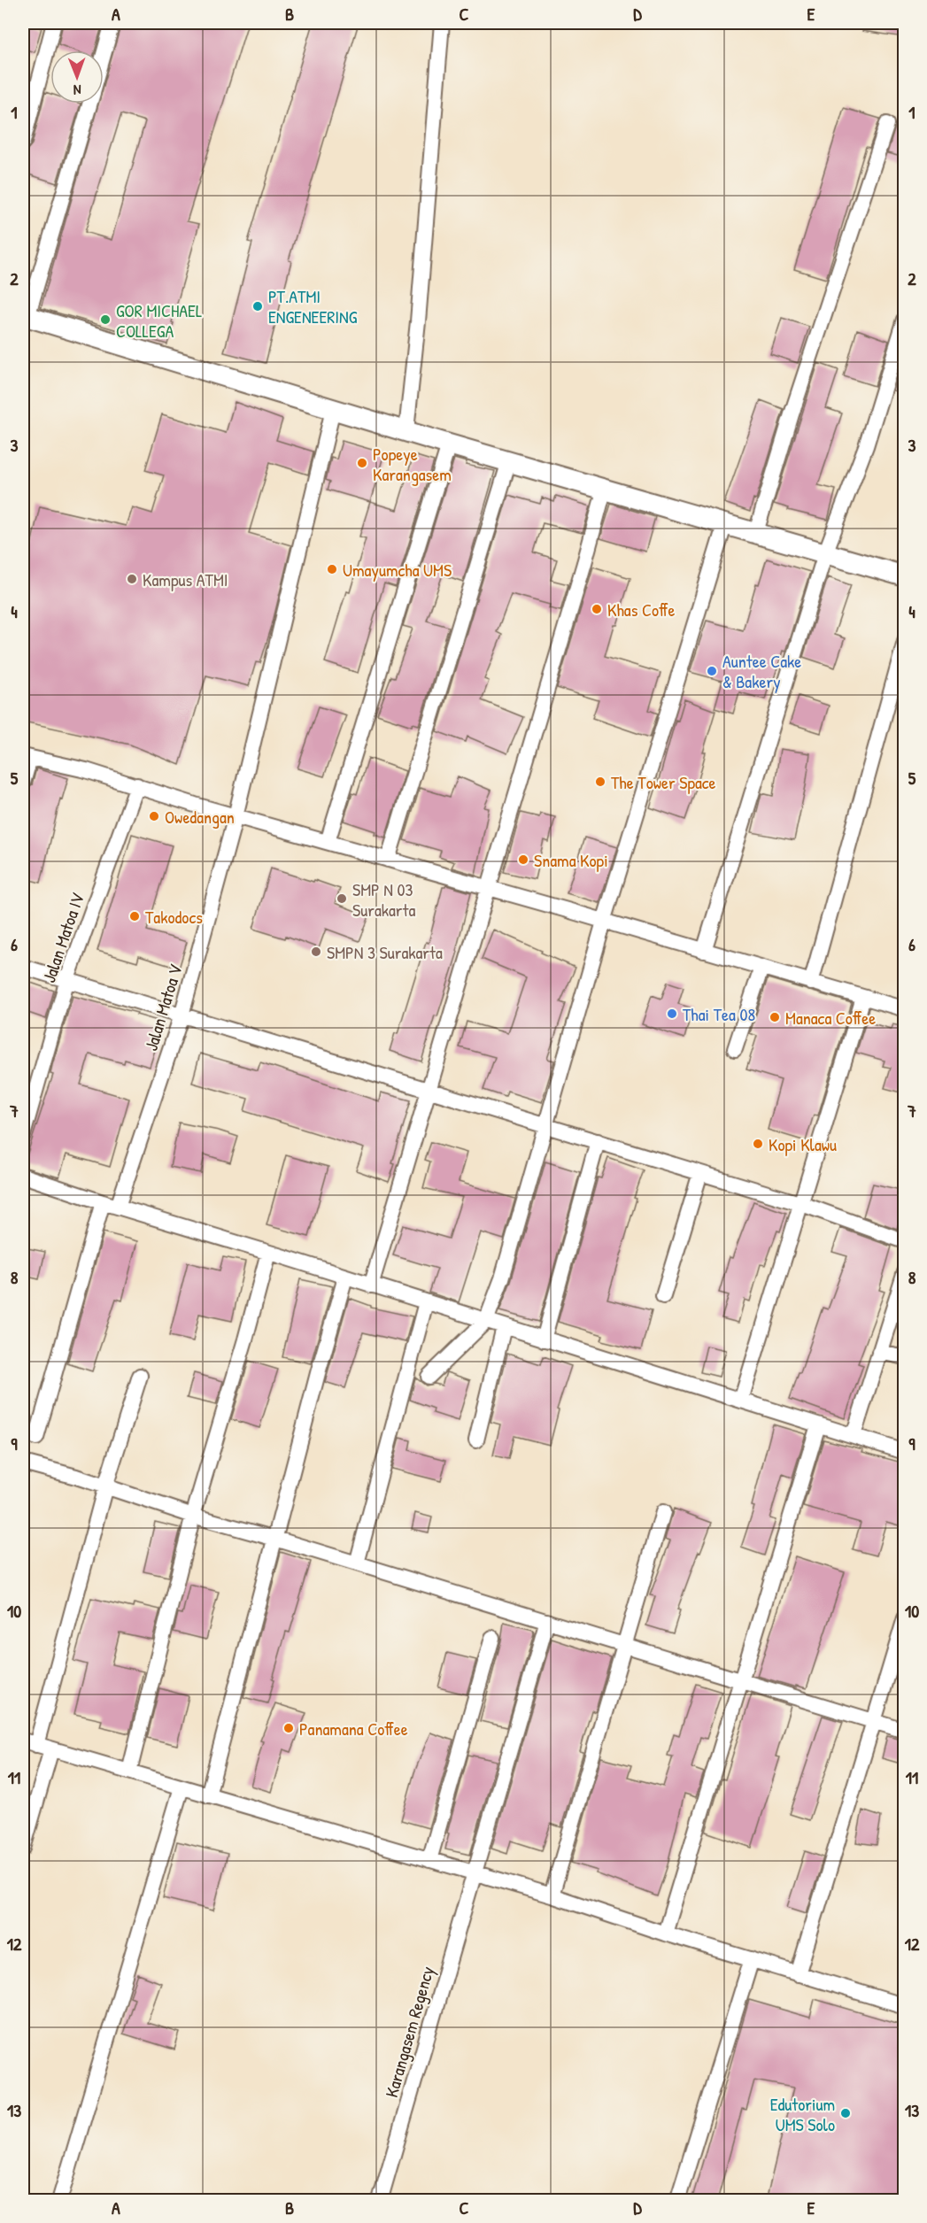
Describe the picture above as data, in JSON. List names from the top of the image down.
{
  "streets": {
    "street": ["Jalan Matoa IV", "Jalan Matoa V", "Karangasem Regency"]
  },
  "places": [
    "PT.ATMI ENGENEERING",
    "GOR MICHAEL COLLEGA",
    "Popeye Karangasem",
    "Umayumcha UMS",
    "Kampus ATMI",
    "Khas Coffe",
    "Auntee Cake & Bakery",
    "The Tower Space",
    "Owedangan",
    "Snama Kopi",
    "SMP N 03 Surakarta",
    "Takodocs",
    "SMPN 3 Surakarta",
    "Thai Tea 08",
    "Manaca Coffee",
    "Kopi Klawu",
    "Panamana Coffee",
    "Edutorium UMS Solo"
  ],
  "north": "bottom",
  "grid": {
    "columns": [
      "A",
      "B",
      "C",
      "D",
      "E"
    ],
    "rows": [
      "1",
      "2",
      "3",
      "4",
      "5",
      "6",
      "7",
      "8",
      "9",
      "10",
      "11",
      "12",
      "13"
    ]
  }
}
